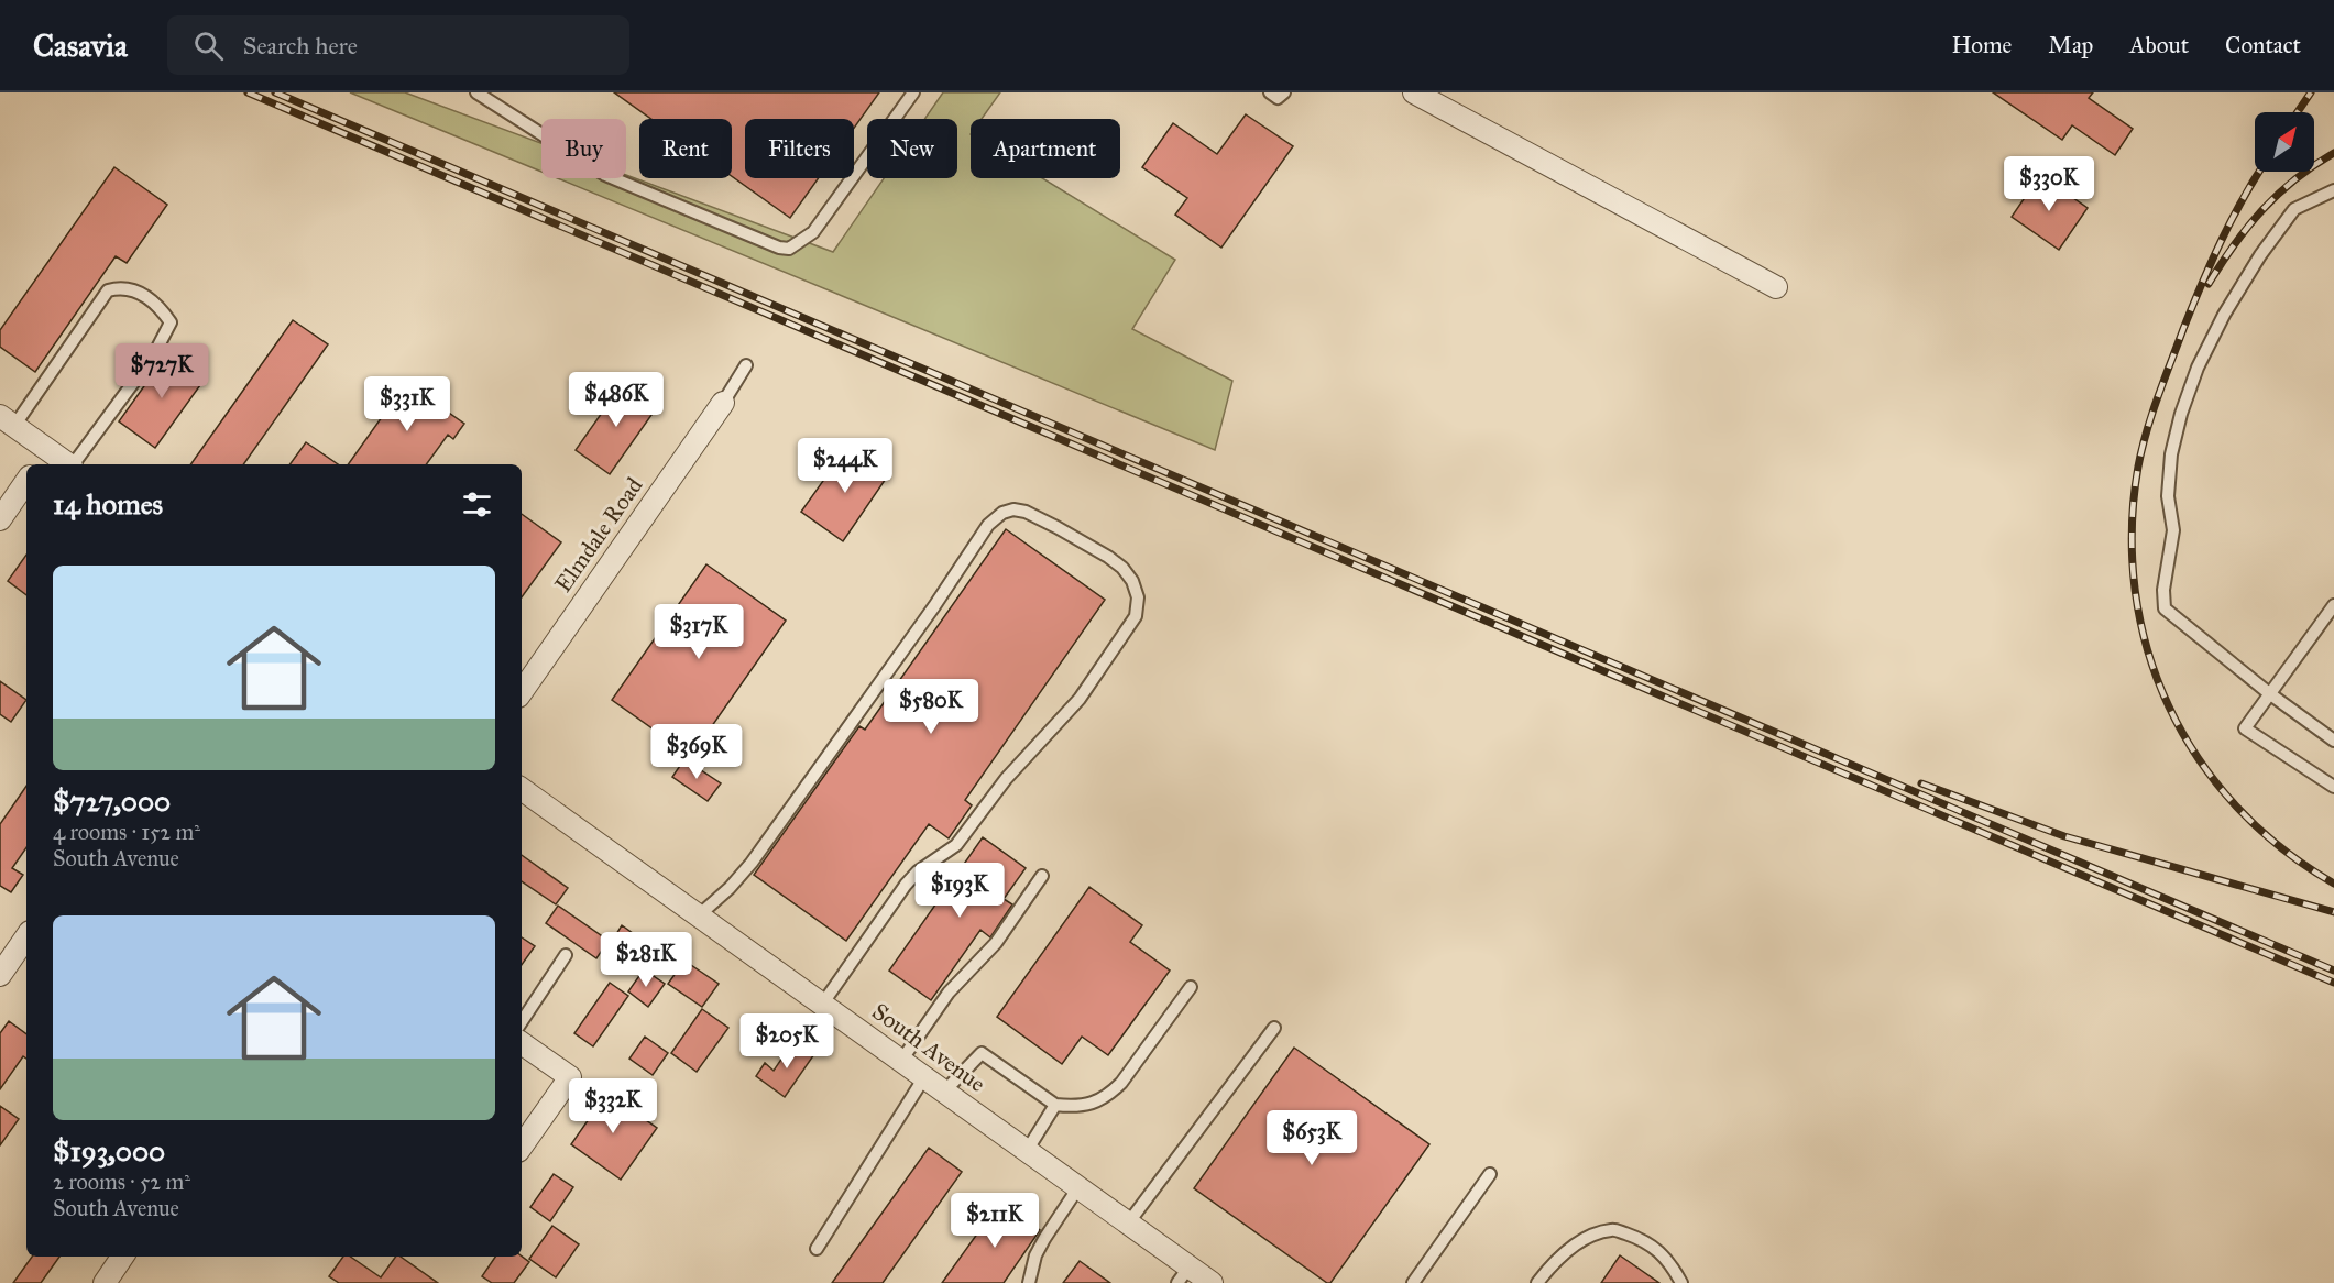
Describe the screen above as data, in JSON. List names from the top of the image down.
{
  "streets": {
    "street": ["Elmdale Road", "South Avenue"]
  },
  "north": "top right",
  "page": {
    "header": "Casavia",
    "search": "Search here",
    "nav": [
      "Home",
      "Map",
      "About",
      "Contact"
    ],
    "chip": [
      "Buy",
      "Rent",
      "Filters",
      "New",
      "Apartment"
    ],
    "price": [
      "$330K",
      "$727K",
      "$486K",
      "$331K",
      "$244K",
      "$317K",
      "$580K",
      "$369K",
      "$193K",
      "$281K",
      "$205K",
      "$332K",
      "$653K",
      "$211K"
    ],
    "heading": "14 homes",
    "list": [
      {
        "name": "$727,000",
        "note": "4 rooms · 152 m² · South Avenue"
      },
      {
        "name": "$193,000",
        "note": "2 rooms · 52 m² · South Avenue"
      }
    ]
  }
}
